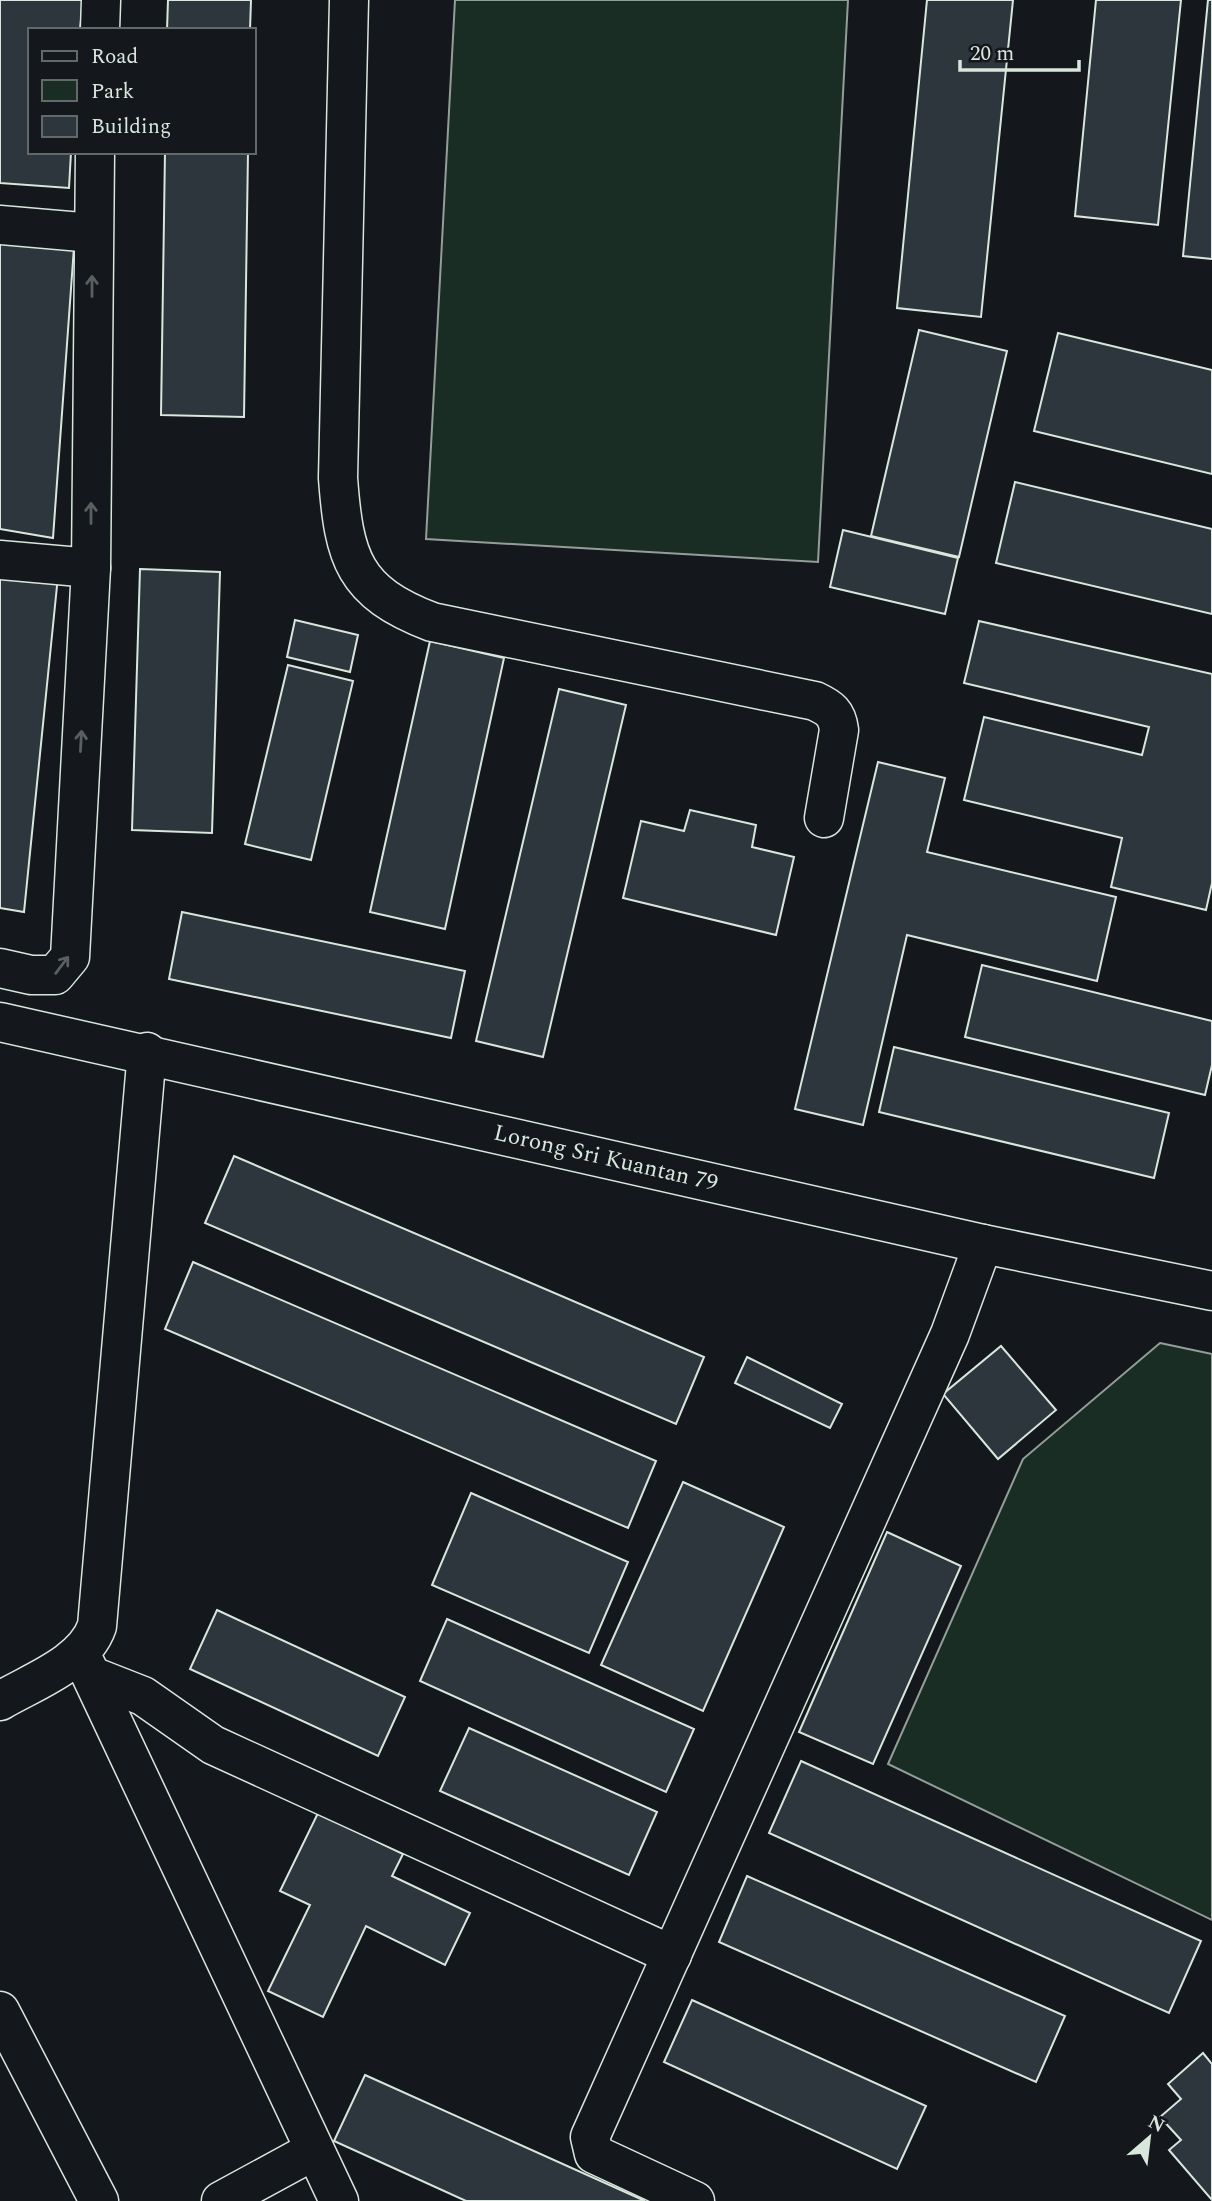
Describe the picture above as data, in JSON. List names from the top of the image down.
{
  "streets": {
    "street": ["Lorong Sri Kuantan 79"]
  },
  "legend": ["Road", "Park", "Building"],
  "scale_bar": "20 m",
  "north": "top right"
}
